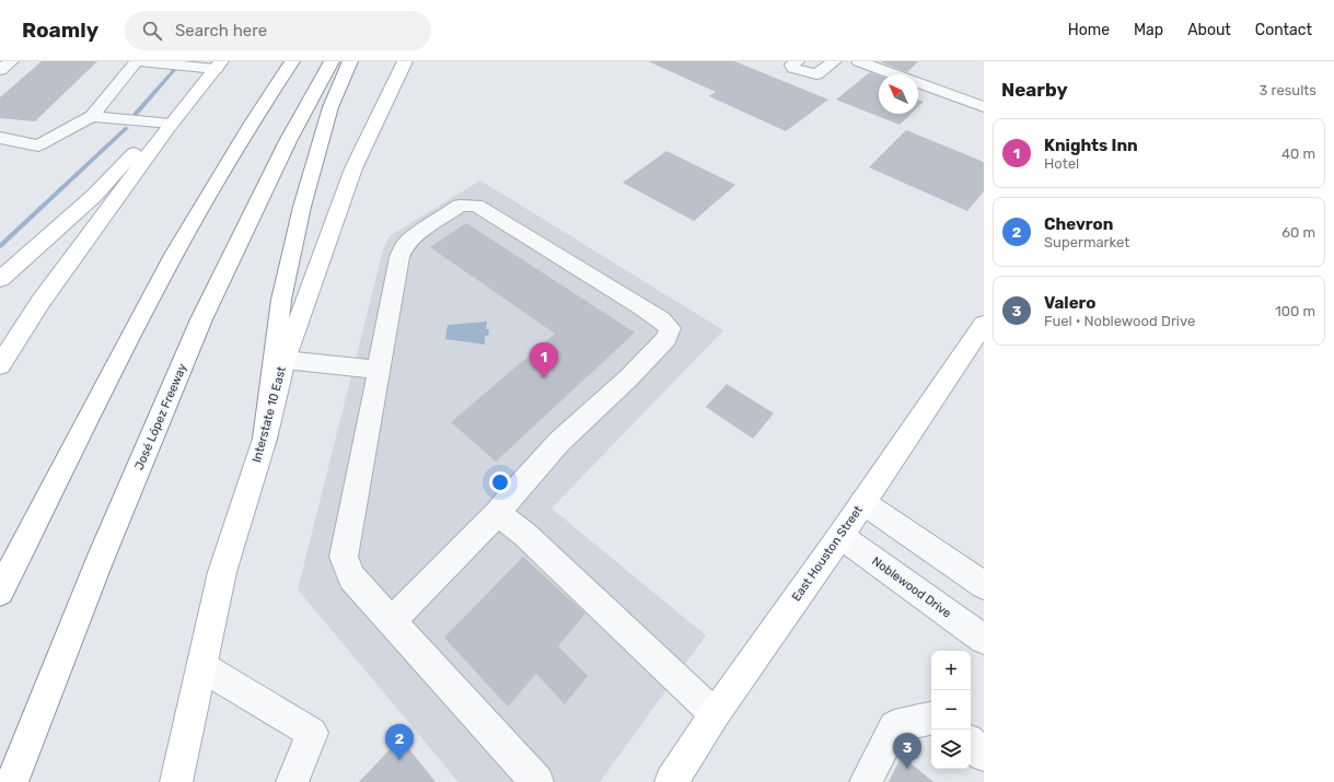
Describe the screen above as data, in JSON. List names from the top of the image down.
{
  "streets": {
    "main road": ["Interstate 10 East", "José López Freeway", "East Houston Street"],
    "street": ["Noblewood Drive"]
  },
  "crossings": [
    ["East Houston Street", "Noblewood Drive"]
  ],
  "north": "top left",
  "page": {
    "header": "Roamly",
    "search": "Search here",
    "nav": [
      "Home",
      "Map",
      "About",
      "Contact"
    ],
    "heading": ["Nearby", "3 results"],
    "list": [
      {
        "mark": "1",
        "name": "Knights Inn",
        "note": "Hotel",
        "value": "40 m"
      },
      {
        "mark": "2",
        "name": "Chevron",
        "note": "Supermarket",
        "value": "60 m"
      },
      {
        "mark": "3",
        "name": "Valero",
        "note": "Fuel · Noblewood Drive",
        "value": "100 m"
      }
    ],
    "pins": ["1", "2", "3"],
    "map_buttons": ["+", "−"]
  }
}
